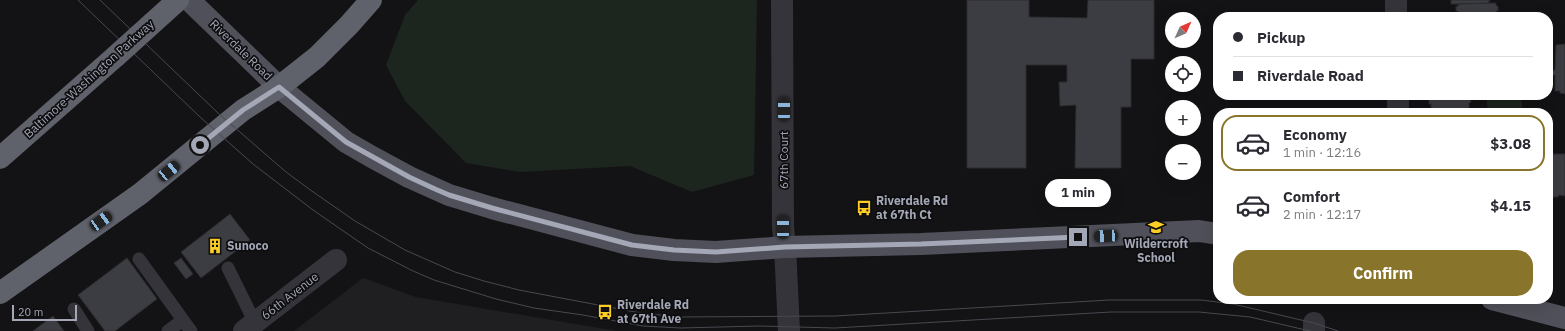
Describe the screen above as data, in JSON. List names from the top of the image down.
{
  "streets": {
    "highway": ["Baltimore-Washington Parkway"],
    "main road": ["Riverdale Road"],
    "street": ["67th Court", "66th Avenue"]
  },
  "crossings": [
    ["Riverdale Road", "67th Court"]
  ],
  "places": {
    "bus stop": ["Riverdale Rd at 67th Ct", "Riverdale Rd at 67th Ave"],
    "school or university": ["Wildercroft School"],
    "building": ["Sunoco"]
  },
  "scale_bar": "20 m",
  "north": "top right",
  "page": {
    "map_buttons": ["+", "−"],
    "banner": ["Pickup", "Riverdale Road"],
    "list": [
      {
        "name": "Economy",
        "note": "1 min · 12:16",
        "value": "$3.08"
      },
      {
        "name": "Comfort",
        "note": "2 min · 12:17",
        "value": "$4.15"
      }
    ],
    "bubble": "1 min",
    "buttons": "Confirm",
    "scale": "20 m"
  }
}
